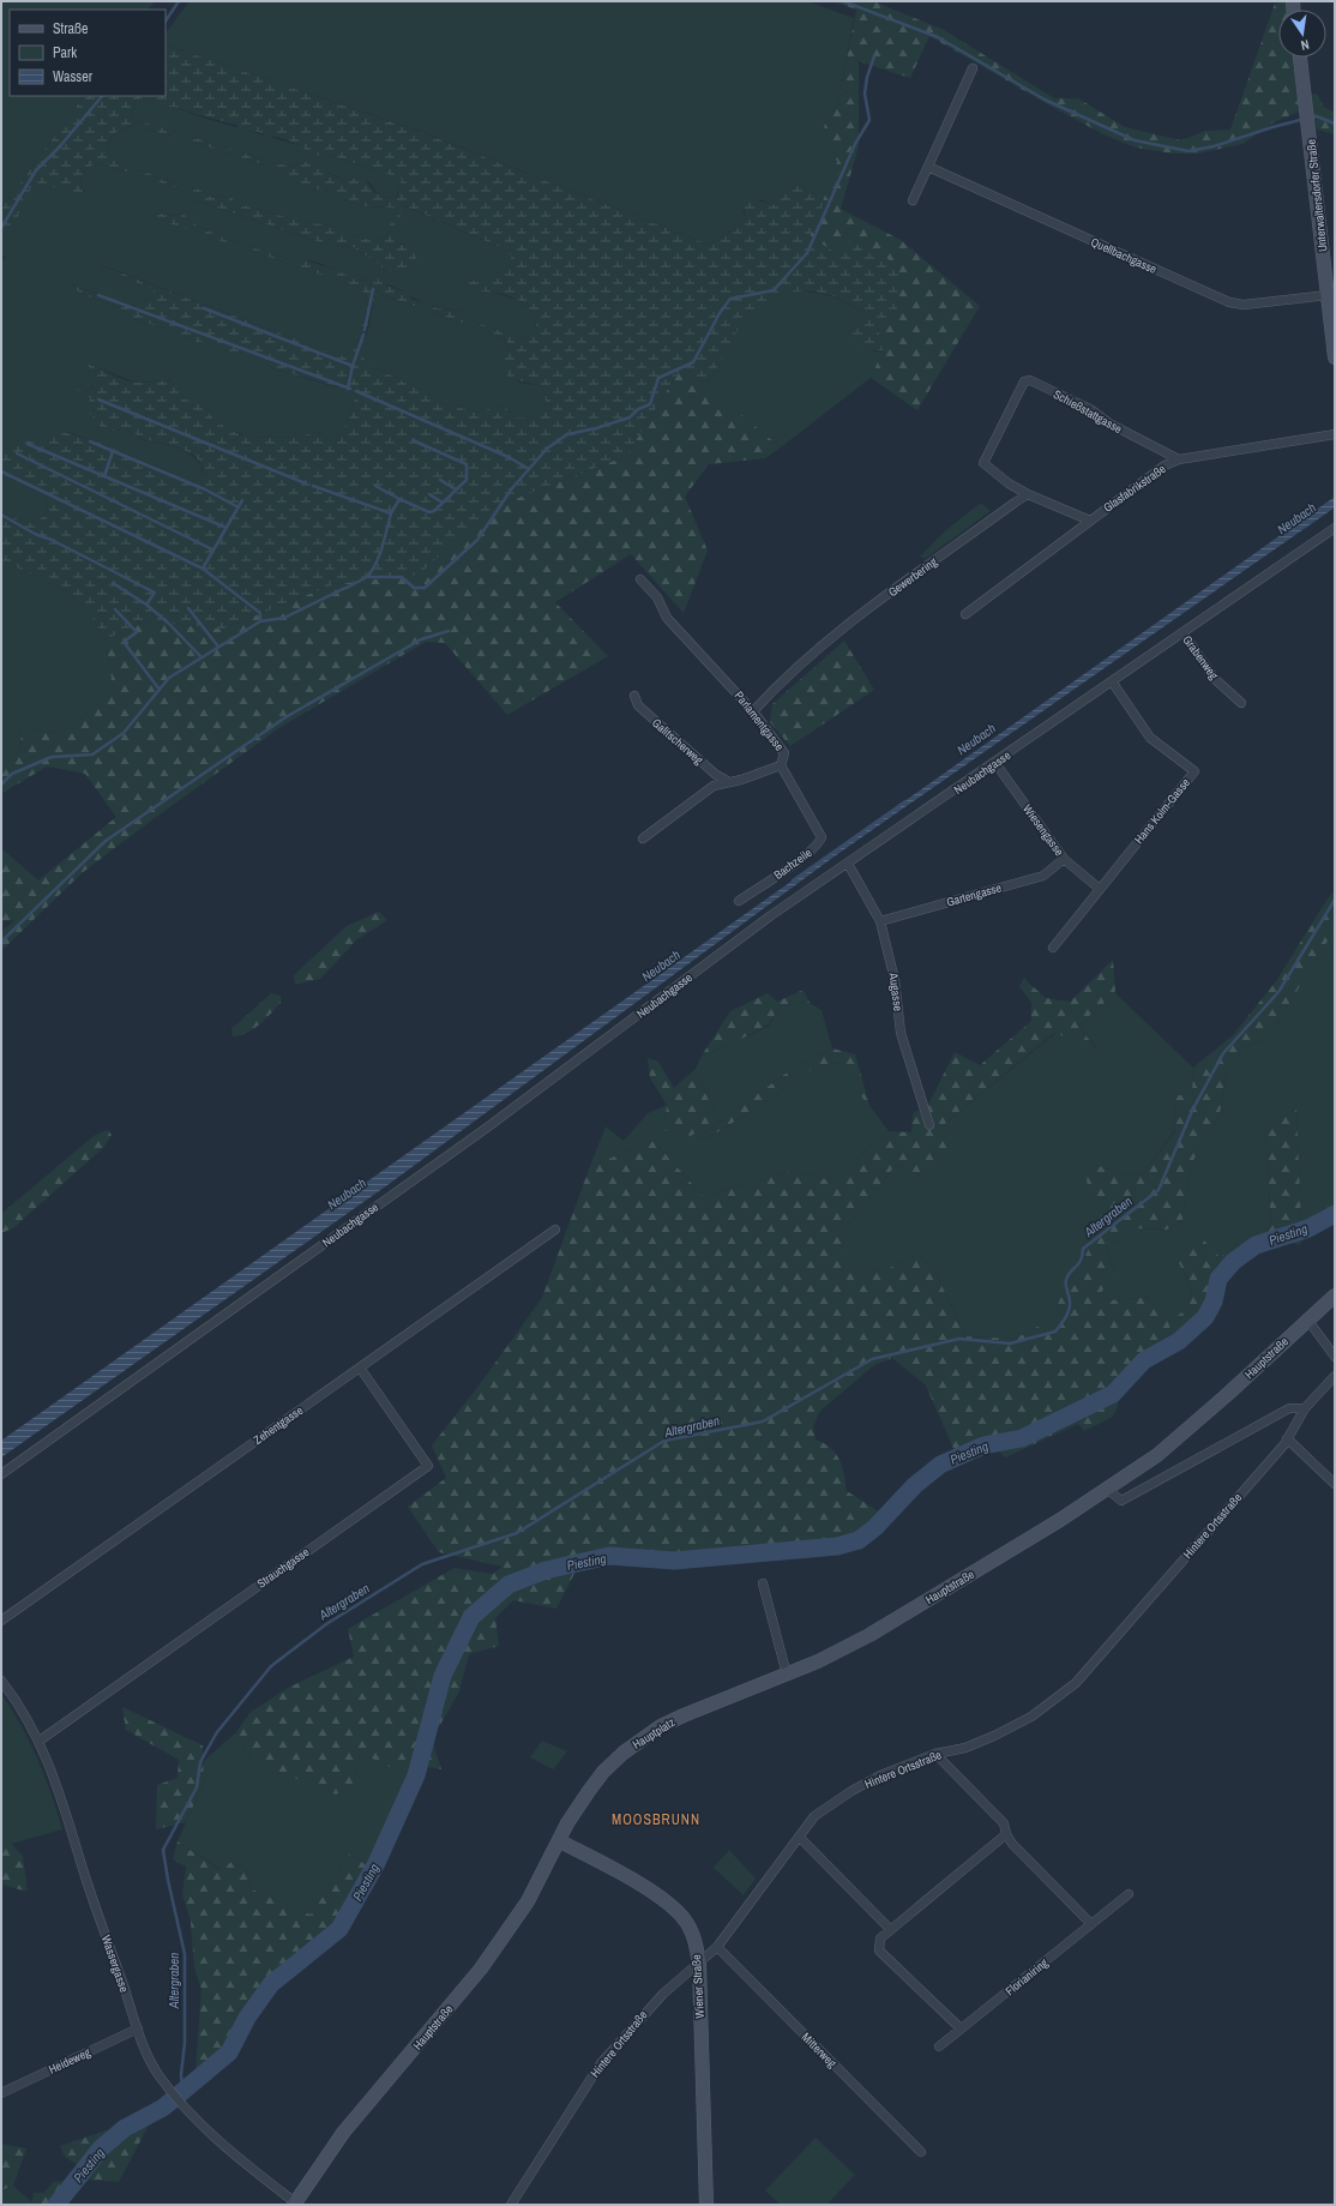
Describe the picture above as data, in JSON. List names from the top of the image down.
{
  "streets": {
    "main road": [
      "Unterwaltersdorfer Straße",
      "Hauptstraße",
      "Hauptplatz",
      "Wiener Straße"
    ],
    "street": [
      "Quellbachgasse",
      "Schießstattgasse",
      "Glasfabrikstraße",
      "Gewerbering",
      "Grabenweg",
      "Parlamentgasse",
      "Galitscherweg",
      "Neubachgasse",
      "Hans Kolm-Gasse",
      "Wiesengasse",
      "Bachzeile",
      "Gartengasse",
      "Augasse",
      "Zehentgasse",
      "Hintere Ortsstraße",
      "Strauchgasse",
      "Wassergasse",
      "Florianiring",
      "Mitterweg",
      "Heideweg"
    ]
  },
  "crossings": [
    ["Unterwaltersdorfer Straße", "Quellbachgasse"],
    ["Schießstattgasse", "Glasfabrikstraße"],
    ["Schießstattgasse", "Gewerbering"],
    ["Gewerbering", "Parlamentgasse"],
    ["Grabenweg", "Neubachgasse"],
    ["Parlamentgasse", "Galitscherweg"],
    ["Parlamentgasse", "Bachzeile"],
    ["Neubachgasse", "Hans Kolm-Gasse"],
    ["Neubachgasse", "Wiesengasse"],
    ["Neubachgasse", "Augasse"],
    ["Hans Kolm-Gasse", "Wiesengasse"],
    ["Wiesengasse", "Gartengasse"],
    ["Gartengasse", "Augasse"],
    ["Hauptstraße", "Hauptplatz"],
    ["Hauptstraße", "Wassergasse"],
    ["Hauptstraße", "Wiener Straße"],
    ["Zehentgasse", "Strauchgasse"],
    ["Hintere Ortsstraße", "Wiener Straße"],
    ["Hintere Ortsstraße", "Mitterweg"],
    ["Strauchgasse", "Wassergasse"],
    ["Hauptplatz", "Wiener Straße"],
    ["Wassergasse", "Heideweg"]
  ],
  "districts": ["MOOSBRUNN"],
  "water": ["Neubach", "Altergraben", "Piesting"],
  "legend": ["Straße", "Park", "Wasser"],
  "north": "bottom"
}
